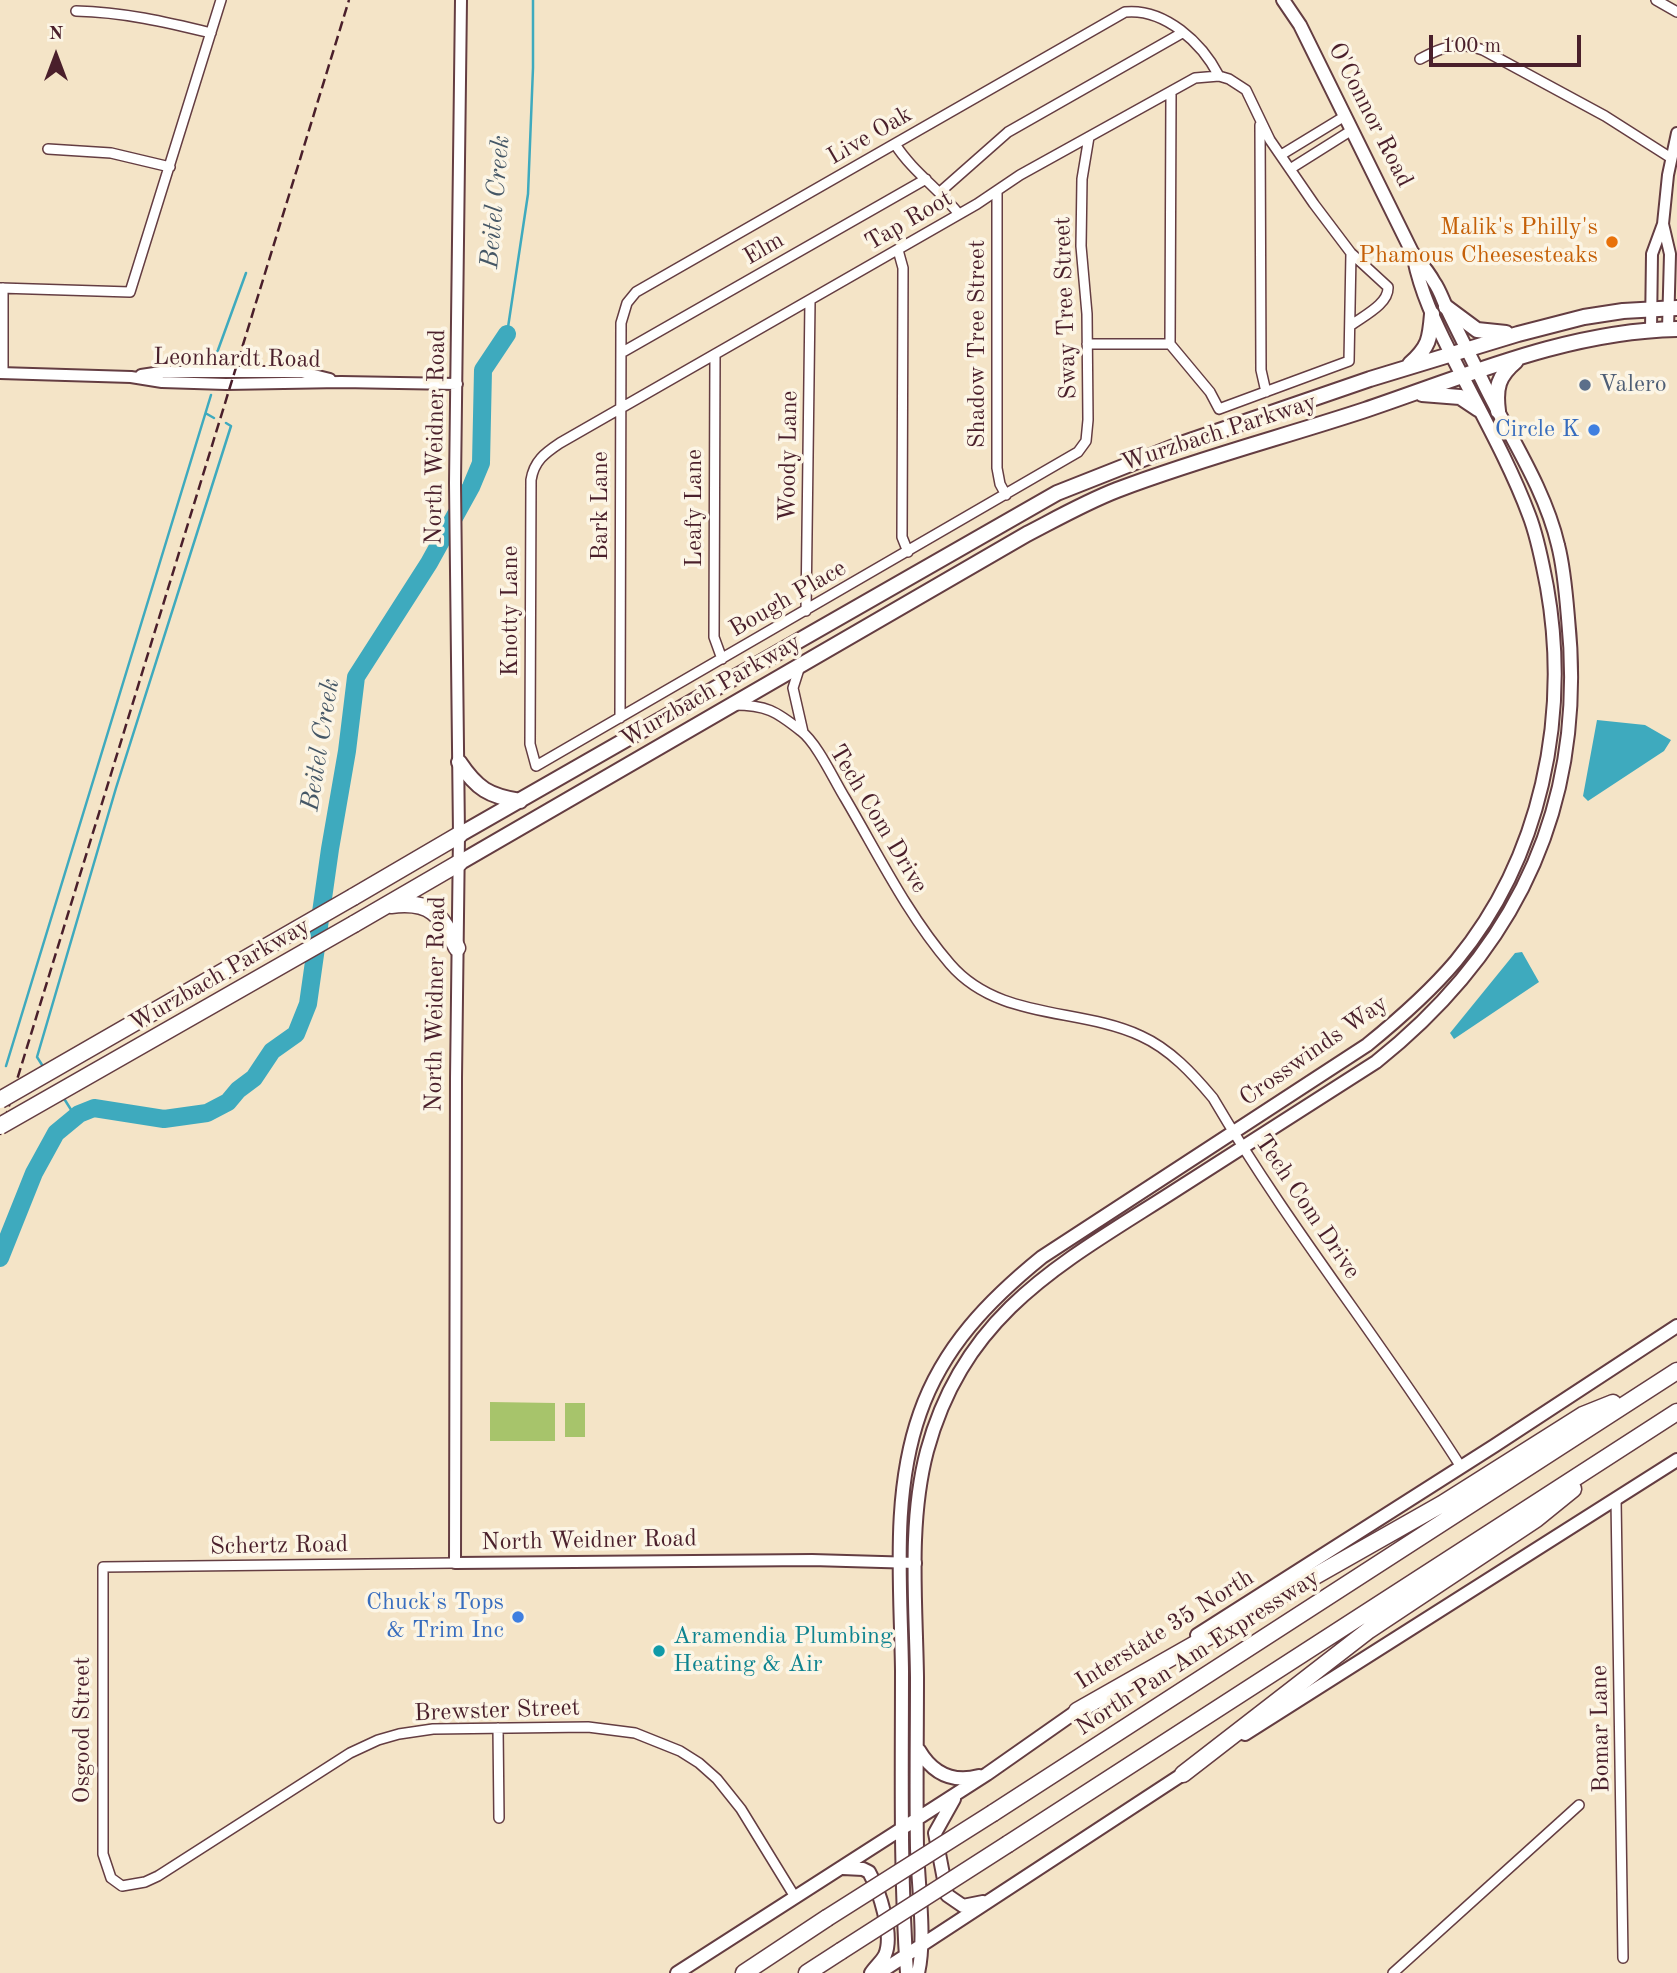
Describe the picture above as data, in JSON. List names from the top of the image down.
{
  "streets": {
    "highway": ["Wurzbach Parkway", "North Pan Am Expressway"],
    "main road": ["O'Connor Road", "Crosswinds Way", "Interstate 35 North"],
    "street": [
      "Live Oak",
      "Tap Root",
      "Elm",
      "Sway Tree Street",
      "Shadow Tree Street",
      "Leonhardt Road",
      "North Weidner Road",
      "Woody Lane",
      "Bark Lane",
      "Leafy Lane",
      "Bough Place",
      "Knotty Lane",
      "Tech Com Drive",
      "Schertz Road",
      "Brewster Street",
      "Bomar Lane",
      "Osgood Street"
    ]
  },
  "crossings": [
    ["O'Connor Road", "Wurzbach Parkway"],
    ["O'Connor Road", "Crosswinds Way"],
    ["Live Oak", "Bark Lane"],
    ["Tap Root", "Sway Tree Street"],
    ["Tap Root", "Shadow Tree Street"],
    ["Tap Root", "Woody Lane"],
    ["Tap Root", "Bark Lane"],
    ["Tap Root", "Leafy Lane"],
    ["Tap Root", "Knotty Lane"],
    ["Elm", "Bark Lane"],
    ["Sway Tree Street", "Bough Place"],
    ["Shadow Tree Street", "Bough Place"],
    ["Leonhardt Road", "North Weidner Road"],
    ["Wurzbach Parkway", "North Weidner Road"],
    ["Wurzbach Parkway", "Tech Com Drive"],
    ["Wurzbach Parkway", "Crosswinds Way"],
    ["North Weidner Road", "Crosswinds Way"],
    ["North Weidner Road", "Schertz Road"],
    ["Woody Lane", "Bough Place"],
    ["Bark Lane", "Bough Place"],
    ["Leafy Lane", "Bough Place"],
    ["Bough Place", "Knotty Lane"],
    ["Tech Com Drive", "Crosswinds Way"],
    ["Tech Com Drive", "Interstate 35 North"],
    ["Schertz Road", "Osgood Street"],
    ["Interstate 35 North", "Brewster Street"],
    ["Brewster Street", "Osgood Street"]
  ],
  "water": ["Beitel Creek"],
  "places": [
    "Malik's Philly's Phamous Cheesesteaks",
    "Valero",
    "Circle K",
    "Chuck's Tops & Trim Inc",
    "Aramendia Plumbing Heating & Air"
  ],
  "scale_bar": "100 m",
  "north": "top"
}
